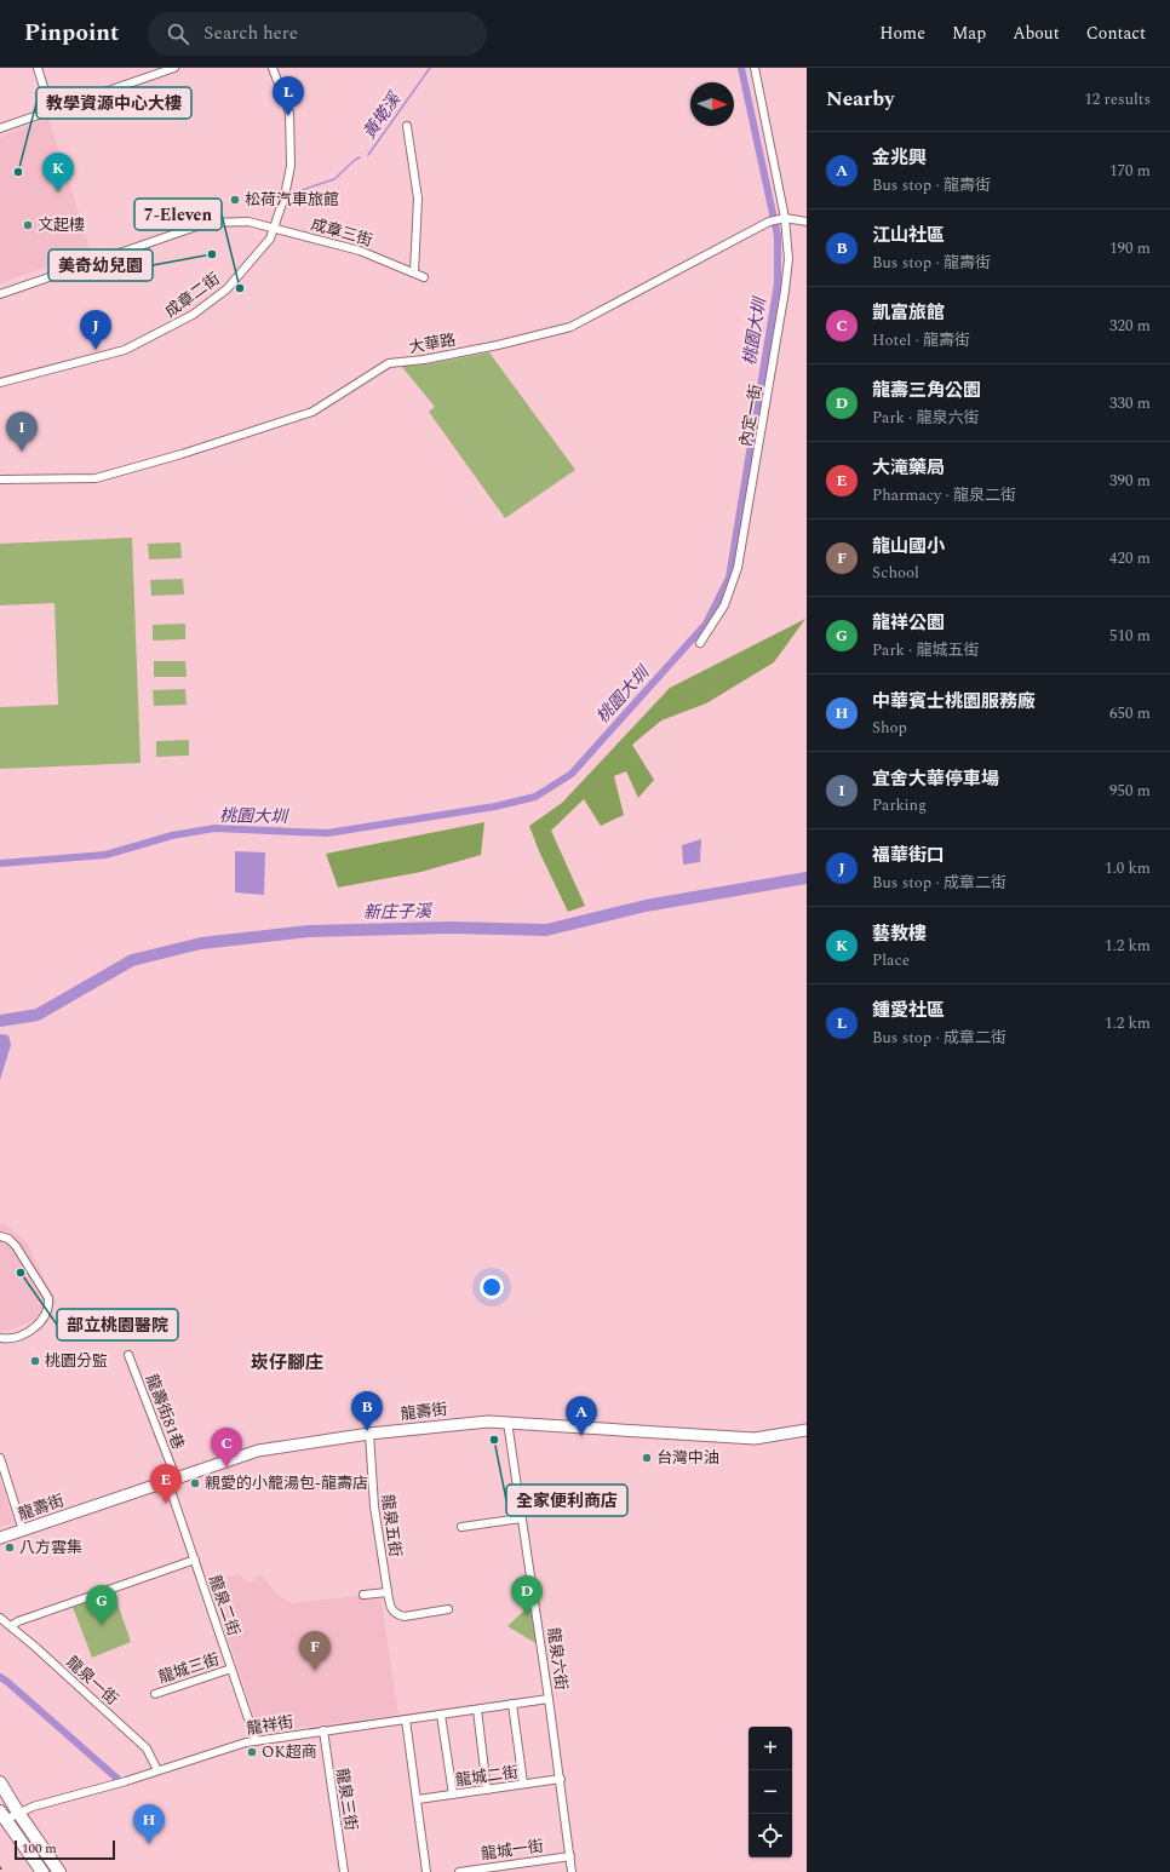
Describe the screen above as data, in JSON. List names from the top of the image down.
{
  "streets": {
    "street": [
      "成章三街",
      "成章二街",
      "大華路",
      "內定一街",
      "龍壽街81巷",
      "龍壽街",
      "龍泉五街",
      "龍泉二街",
      "龍泉六街",
      "龍城三街",
      "龍泉一街",
      "龍祥街",
      "龍城二街",
      "龍泉三街",
      "龍城一街"
    ]
  },
  "crossings": [
    ["成章三街", "成章二街"],
    ["大華路", "內定一街"],
    ["龍壽街81巷", "龍壽街"],
    ["龍壽街81巷", "龍泉二街"],
    ["龍壽街", "龍泉五街"],
    ["龍壽街", "龍泉二街"],
    ["龍壽街", "龍泉六街"],
    ["龍泉二街", "龍城三街"],
    ["龍泉二街", "龍祥街"],
    ["龍泉六街", "龍祥街"],
    ["龍泉六街", "龍城二街"],
    ["龍泉六街", "龍城一街"],
    ["龍泉一街", "龍祥街"],
    ["龍祥街", "龍泉三街"]
  ],
  "districts": ["崁仔腳庄"],
  "water": ["黃墘溪", "桃園大圳", "新庄子溪"],
  "places": [
    "教學資源中心大樓",
    "松荷汽車旅館",
    "文起樓",
    "美奇幼兒園",
    "7-Eleven",
    "部立桃園醫院",
    "桃園分監",
    "全家便利商店",
    "台灣中油",
    "親愛的小籠湯包-龍壽店",
    "八方雲集",
    "OK超商"
  ],
  "scale_bar": "100 m",
  "north": "right",
  "page": {
    "header": "Pinpoint",
    "search": "Search here",
    "nav": [
      "Home",
      "Map",
      "About",
      "Contact"
    ],
    "heading": ["Nearby", "12 results"],
    "pins": [
      "L",
      "K",
      "J",
      "I",
      "B",
      "A",
      "C",
      "E",
      "D",
      "G",
      "F",
      "H"
    ],
    "list": [
      {
        "mark": "A",
        "name": "金兆興",
        "note": "Bus stop · 龍壽街",
        "value": "170 m"
      },
      {
        "mark": "B",
        "name": "江山社區",
        "note": "Bus stop · 龍壽街",
        "value": "190 m"
      },
      {
        "mark": "C",
        "name": "凱富旅館",
        "note": "Hotel · 龍壽街",
        "value": "320 m"
      },
      {
        "mark": "D",
        "name": "龍壽三角公園",
        "note": "Park · 龍泉六街",
        "value": "330 m"
      },
      {
        "mark": "E",
        "name": "大滝藥局",
        "note": "Pharmacy · 龍泉二街",
        "value": "390 m"
      },
      {
        "mark": "F",
        "name": "龍山國小",
        "note": "School",
        "value": "420 m"
      },
      {
        "mark": "G",
        "name": "龍祥公園",
        "note": "Park · 龍城五街",
        "value": "510 m"
      },
      {
        "mark": "H",
        "name": "中華賓士桃園服務廠",
        "note": "Shop",
        "value": "650 m"
      },
      {
        "mark": "I",
        "name": "宜舍大華停車場",
        "note": "Parking",
        "value": "950 m"
      },
      {
        "mark": "J",
        "name": "福華街口",
        "note": "Bus stop · 成章二街",
        "value": "1.0 km"
      },
      {
        "mark": "K",
        "name": "藝教樓",
        "note": "Place",
        "value": "1.2 km"
      },
      {
        "mark": "L",
        "name": "鍾愛社區",
        "note": "Bus stop · 成章二街",
        "value": "1.2 km"
      }
    ],
    "map_buttons": ["+", "−"],
    "scale": "100 m"
  }
}
